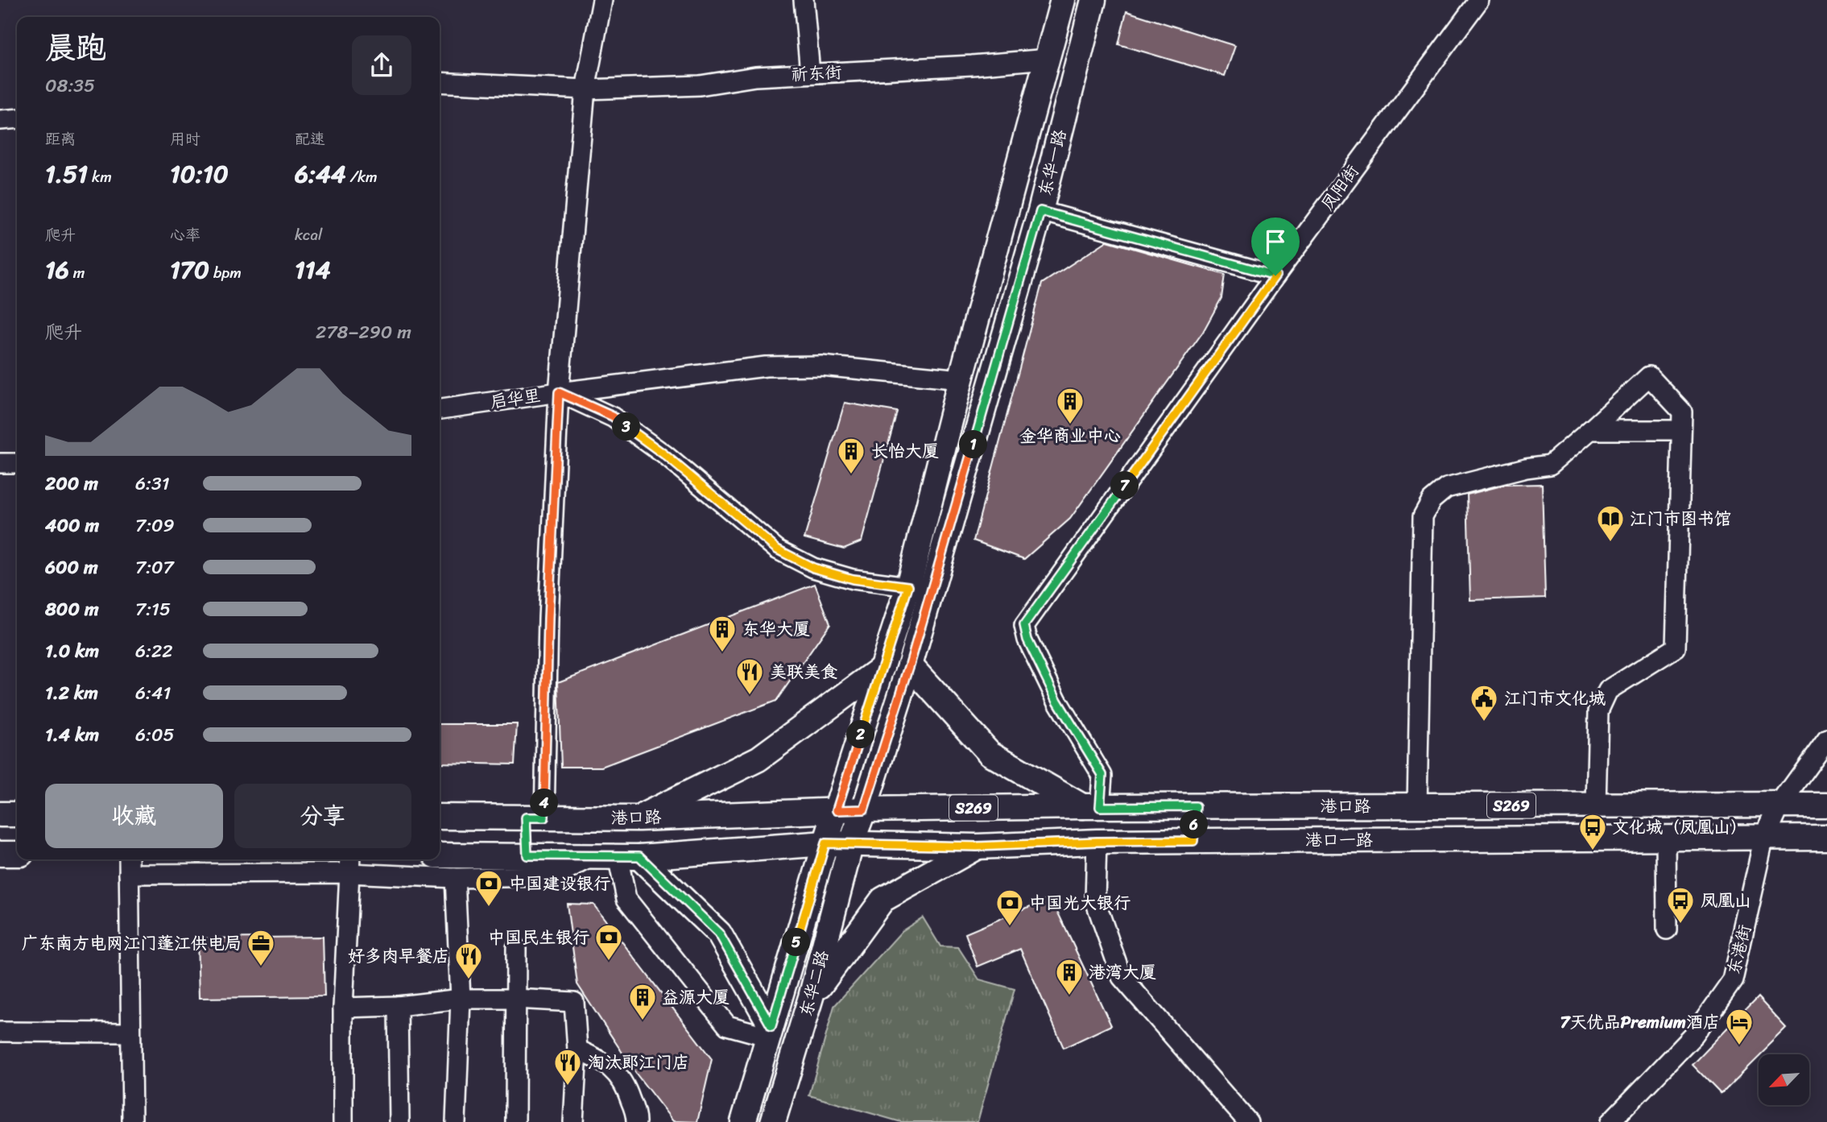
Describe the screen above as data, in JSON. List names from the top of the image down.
{
  "streets": {
    "main road": [
      "东华一路",
      "S269",
      "港口路",
      "港口一路",
      "东华二路"
    ],
    "street": [
      "祈东街",
      "凤阳街",
      "启华里",
      "东港街"
    ]
  },
  "crossings": [
    ["祈东街", "东华一路"],
    ["东华一路", "启华里"],
    ["东华一路", "S269"],
    ["东华一路", "港口路"],
    ["东华一路", "港口一路"],
    ["东华一路", "东华二路"],
    ["凤阳街", "港口路"],
    ["S269", "港口路"],
    ["S269", "港口一路"],
    ["S269", "东华二路"],
    ["港口路", "东港街"],
    ["港口一路", "东港街"],
    ["港口一路", "东华二路"]
  ],
  "places": {
    "building": [
      "金华商业中心",
      "长怡大厦",
      "东华大厦",
      "港湾大厦",
      "益源大厦"
    ],
    "library": ["江门市图书馆"],
    "restaurant": ["美联美食", "好多肉早餐店", "淘汰郎江门店"],
    "public building": ["江门市文化城"],
    "bus stop": ["文化城（凤凰山）", "凤凰山"],
    "bank": ["中国建设银行", "中国光大银行", "中国民生银行"],
    "office": ["广东南方电网江门蓬江供电局"],
    "hotel": ["7天优品Premium酒店"]
  },
  "north": "bottom left",
  "page": {
    "heading": ["晨跑", "08:35"],
    "stats": [
      ["距离", "1.51 km"],
      ["用时", "10:10"],
      ["配速", "6:44 /km"],
      ["爬升", "16 m"],
      ["心率", "170 bpm"],
      ["kcal", "114"]
    ],
    "chart": ["爬升", "278–290 m"],
    "pins": [
      "3",
      "1",
      "7",
      "2",
      "4",
      "6",
      "5"
    ],
    "list": [
      {
        "name": "200 m",
        "note": "6:31"
      },
      {
        "name": "400 m",
        "note": "7:09"
      },
      {
        "name": "600 m",
        "note": "7:07"
      },
      {
        "name": "800 m",
        "note": "7:15"
      },
      {
        "name": "1.0 km",
        "note": "6:22"
      },
      {
        "name": "1.2 km",
        "note": "6:41"
      },
      {
        "name": "1.4 km",
        "note": "6:05"
      }
    ],
    "buttons": ["收藏", "分享"]
  }
}
